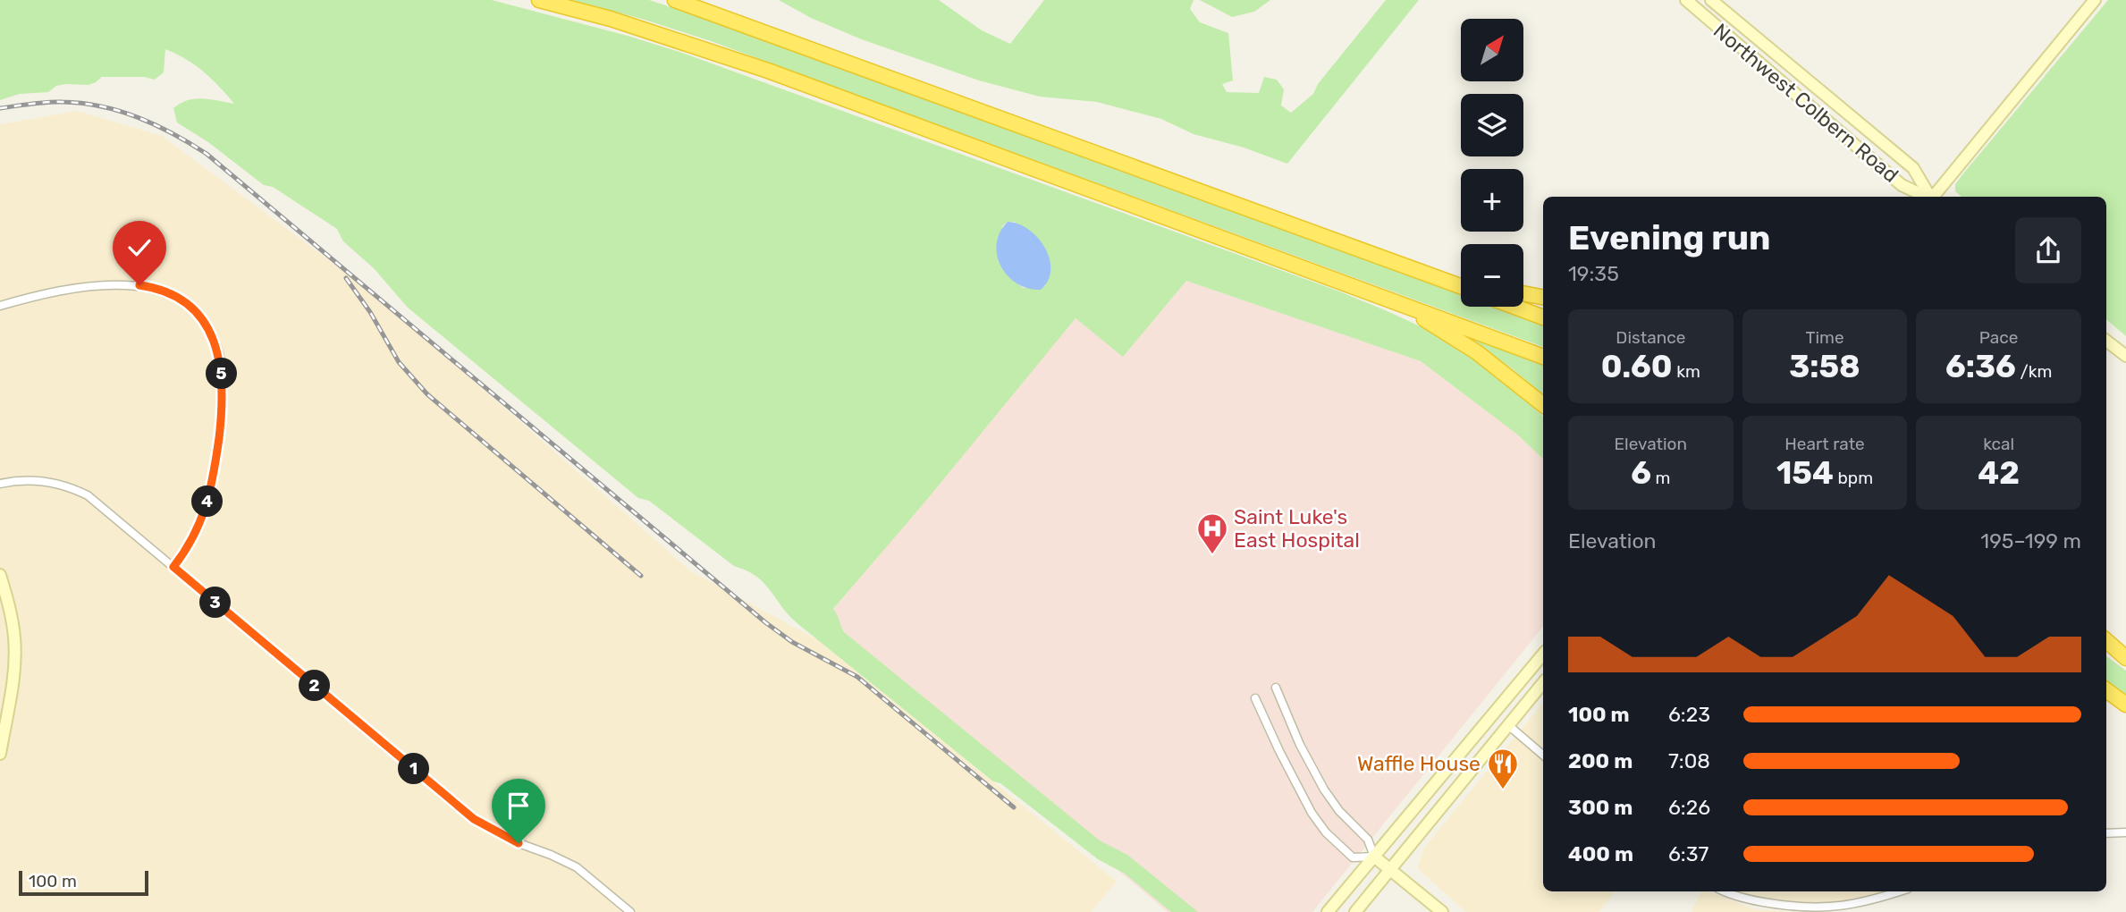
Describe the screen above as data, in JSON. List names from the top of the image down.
{
  "streets": {
    "main road": ["Northwest Colbern Road"]
  },
  "places": {
    "hospital": ["Saint Luke's East Hospital"],
    "restaurant": ["Waffle House"]
  },
  "scale_bar": "100 m",
  "north": "top right",
  "page": {
    "map_buttons": ["+", "−"],
    "heading": ["Evening run", "19:35"],
    "stats": [
      ["Distance", "0.60 km"],
      ["Time", "3:58"],
      ["Pace", "6:36 /km"],
      ["Elevation", "6 m"],
      ["Heart rate", "154 bpm"],
      ["kcal", "42"]
    ],
    "pins": [
      "5",
      "4",
      "3",
      "2",
      "1"
    ],
    "chart": ["Elevation", "195–199 m"],
    "list": [
      {
        "name": "100 m",
        "note": "6:23"
      },
      {
        "name": "200 m",
        "note": "7:08"
      },
      {
        "name": "300 m",
        "note": "6:26"
      },
      {
        "name": "400 m",
        "note": "6:37"
      }
    ],
    "scale": "100 m"
  }
}
